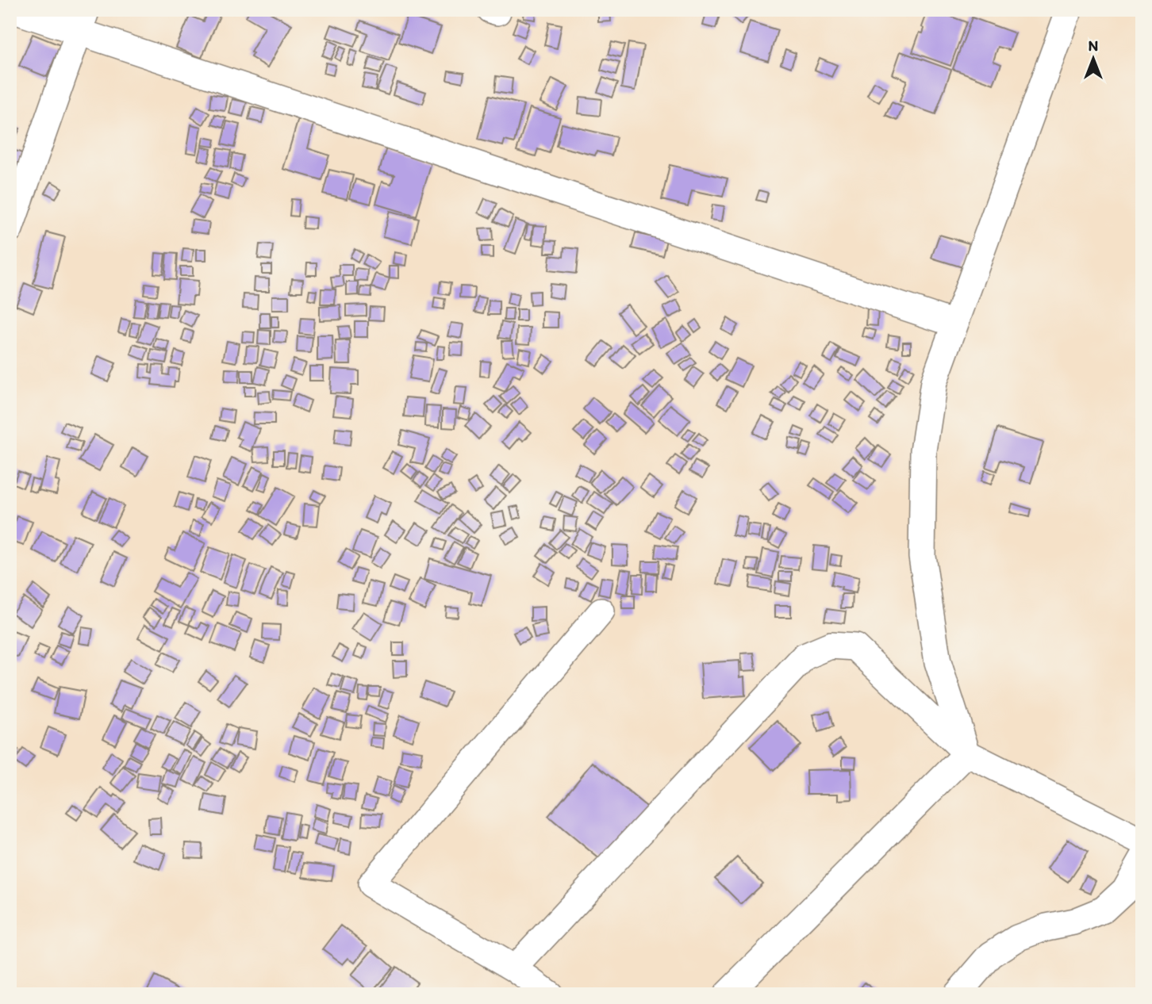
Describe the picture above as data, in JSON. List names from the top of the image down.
{
  "north": "top"
}
